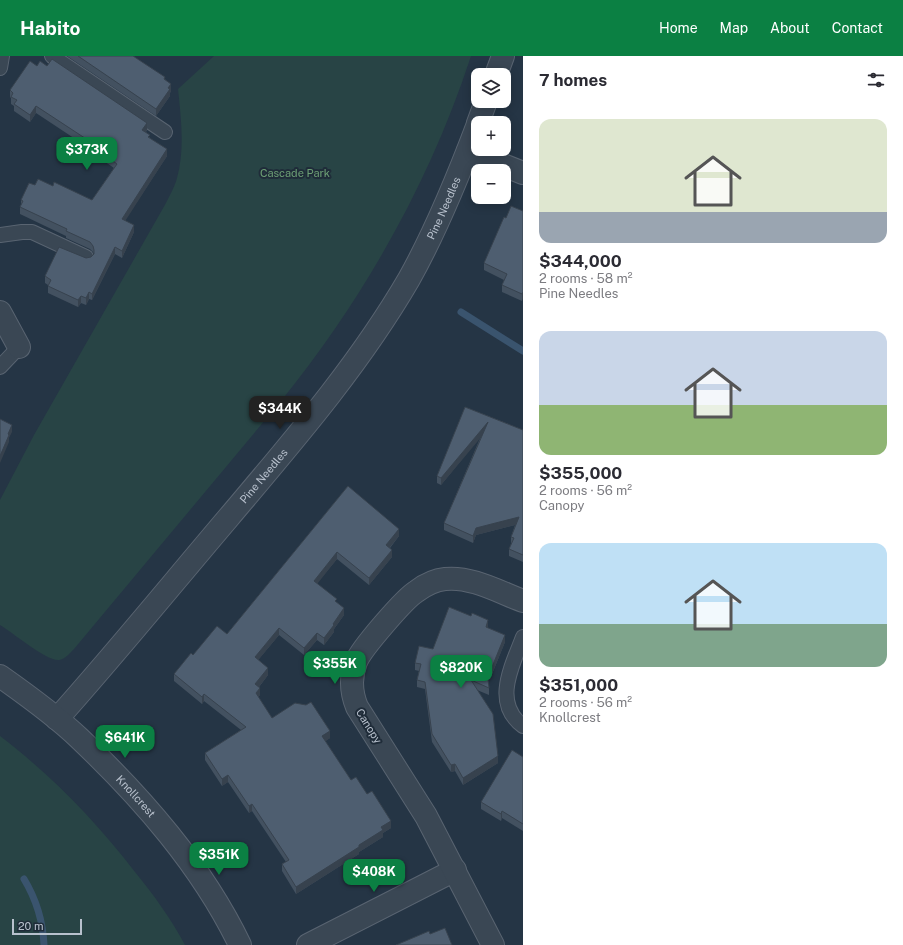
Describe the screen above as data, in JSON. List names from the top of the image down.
{
  "streets": {
    "street": ["Pine Needles", "Canopy", "Knollcrest"]
  },
  "crossings": [
    ["Pine Needles", "Knollcrest"]
  ],
  "parks": ["Cascade Park"],
  "scale_bar": "20 m",
  "page": {
    "header": "Habito",
    "nav": [
      "Home",
      "Map",
      "About",
      "Contact"
    ],
    "heading": "7 homes",
    "map_buttons": ["+", "−"],
    "list": [
      {
        "name": "$344,000",
        "note": "2 rooms · 58 m² · Pine Needles"
      },
      {
        "name": "$355,000",
        "note": "2 rooms · 56 m² · Canopy"
      },
      {
        "name": "$351,000",
        "note": "2 rooms · 56 m² · Knollcrest"
      }
    ],
    "price": [
      "$373K",
      "$344K",
      "$355K",
      "$820K",
      "$641K",
      "$351K",
      "$408K"
    ],
    "scale": "20 m"
  }
}
